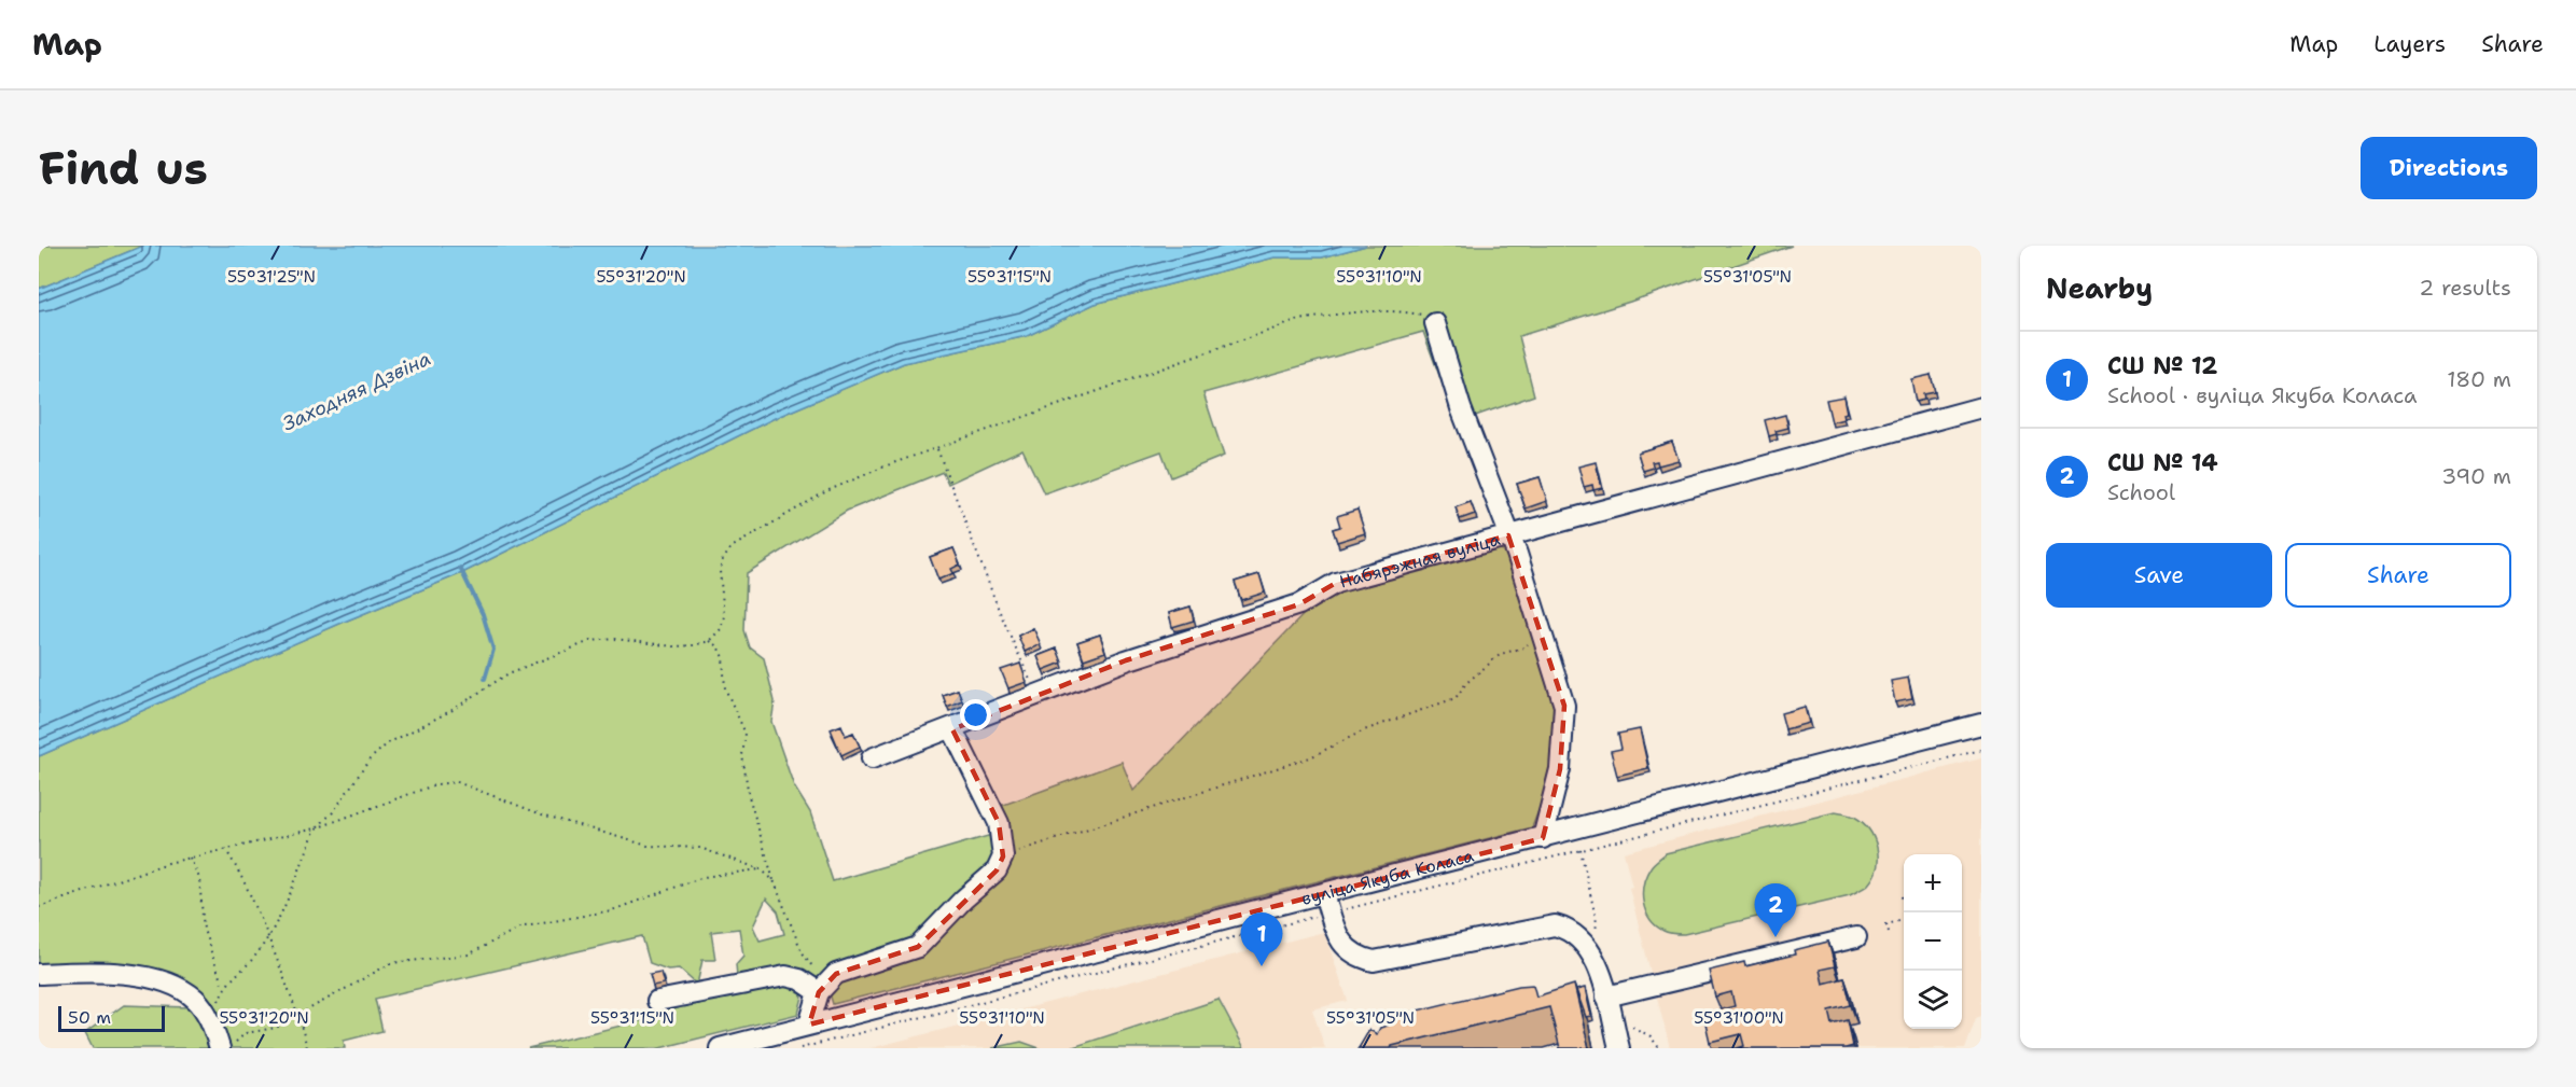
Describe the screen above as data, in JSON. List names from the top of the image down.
{
  "streets": {
    "street": ["Набярэжная вуліца", "вуліца Якуба Коласа"]
  },
  "water": ["Заходняя Дзвіна"],
  "scale_bar": "50 m",
  "page": {
    "header": "Map",
    "nav": ["Map", "Layers", "Share"],
    "buttons": [
      "Directions",
      ["Save", "Share"]
    ],
    "title": "Find us",
    "heading": ["Nearby", "2 results"],
    "list": [
      {
        "mark": "1",
        "name": "СШ № 12",
        "note": "School · вуліца Якуба Коласа",
        "value": "180 m"
      },
      {
        "mark": "2",
        "name": "СШ № 14",
        "note": "School",
        "value": "390 m"
      }
    ],
    "map_buttons": ["+", "−"],
    "pins": ["2", "1"],
    "scale": "50 m"
  },
  "coordinates": [
    "55°31'10\"N",
    "55°31'05\"N",
    "55°31'25\"N",
    "55°31'20\"N",
    "55°31'15\"N",
    "55°31'00\"N"
  ]
}
